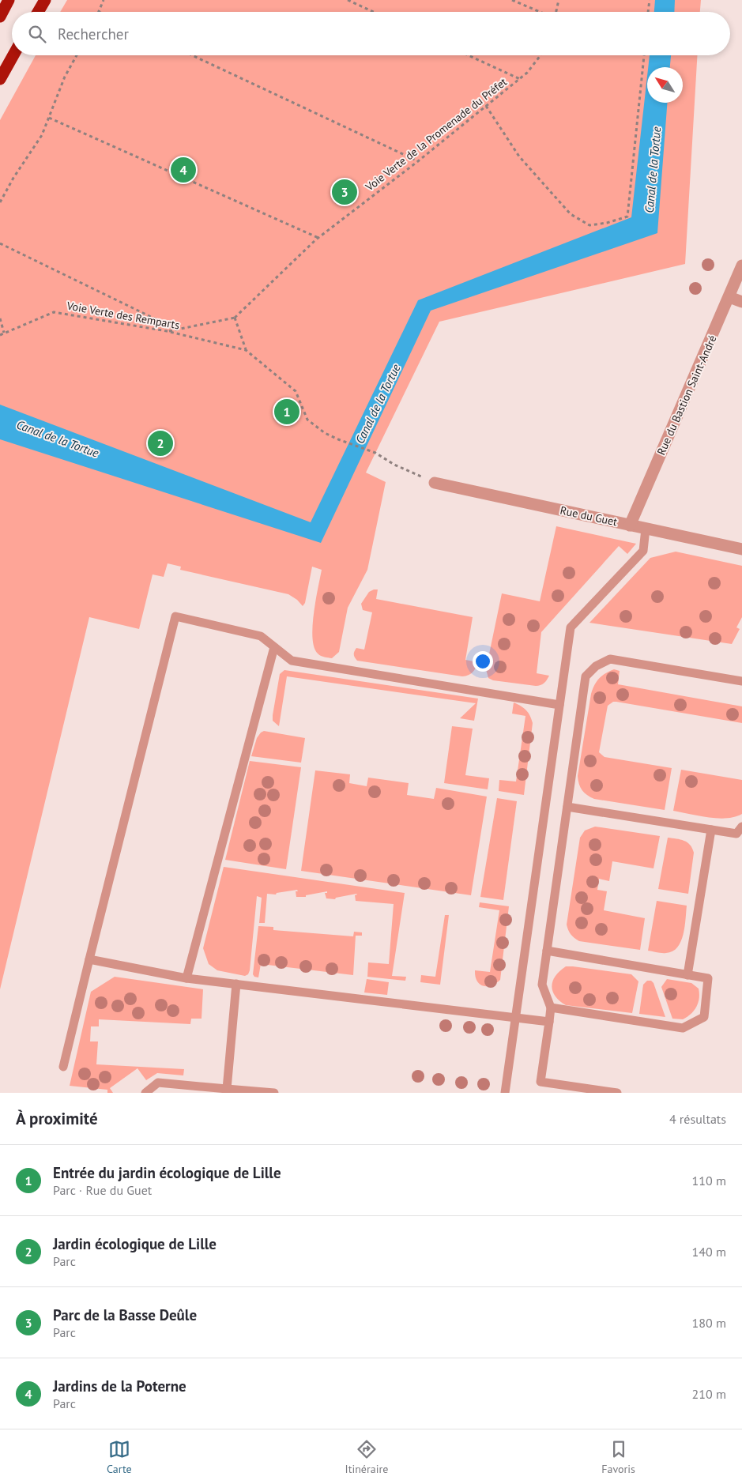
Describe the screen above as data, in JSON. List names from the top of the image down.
{
  "streets": {
    "street": ["Rue du Bastion Saint-André", "Rue du Guet"],
    "path": ["Voie Verte de la Promenade du Préfet", "Voie Verte des Remparts"]
  },
  "crossings": [
    ["Rue du Bastion Saint-André", "Rue du Guet"]
  ],
  "water": ["Canal de la Tortue"],
  "north": "top left",
  "page": {
    "search": "Rechercher",
    "pins": [
      "4",
      "3",
      "1",
      "2"
    ],
    "heading": ["À proximité", "4 résultats"],
    "list": [
      {
        "mark": "1",
        "name": "Entrée du jardin écologique de Lille",
        "note": "Parc · Rue du Guet",
        "value": "110 m"
      },
      {
        "mark": "2",
        "name": "Jardin écologique de Lille",
        "note": "Parc",
        "value": "140 m"
      },
      {
        "mark": "3",
        "name": "Parc de la Basse Deûle",
        "note": "Parc",
        "value": "180 m"
      },
      {
        "mark": "4",
        "name": "Jardins de la Poterne",
        "note": "Parc",
        "value": "210 m"
      }
    ],
    "nav": ["Carte", "Itinéraire", "Favoris"]
  }
}
